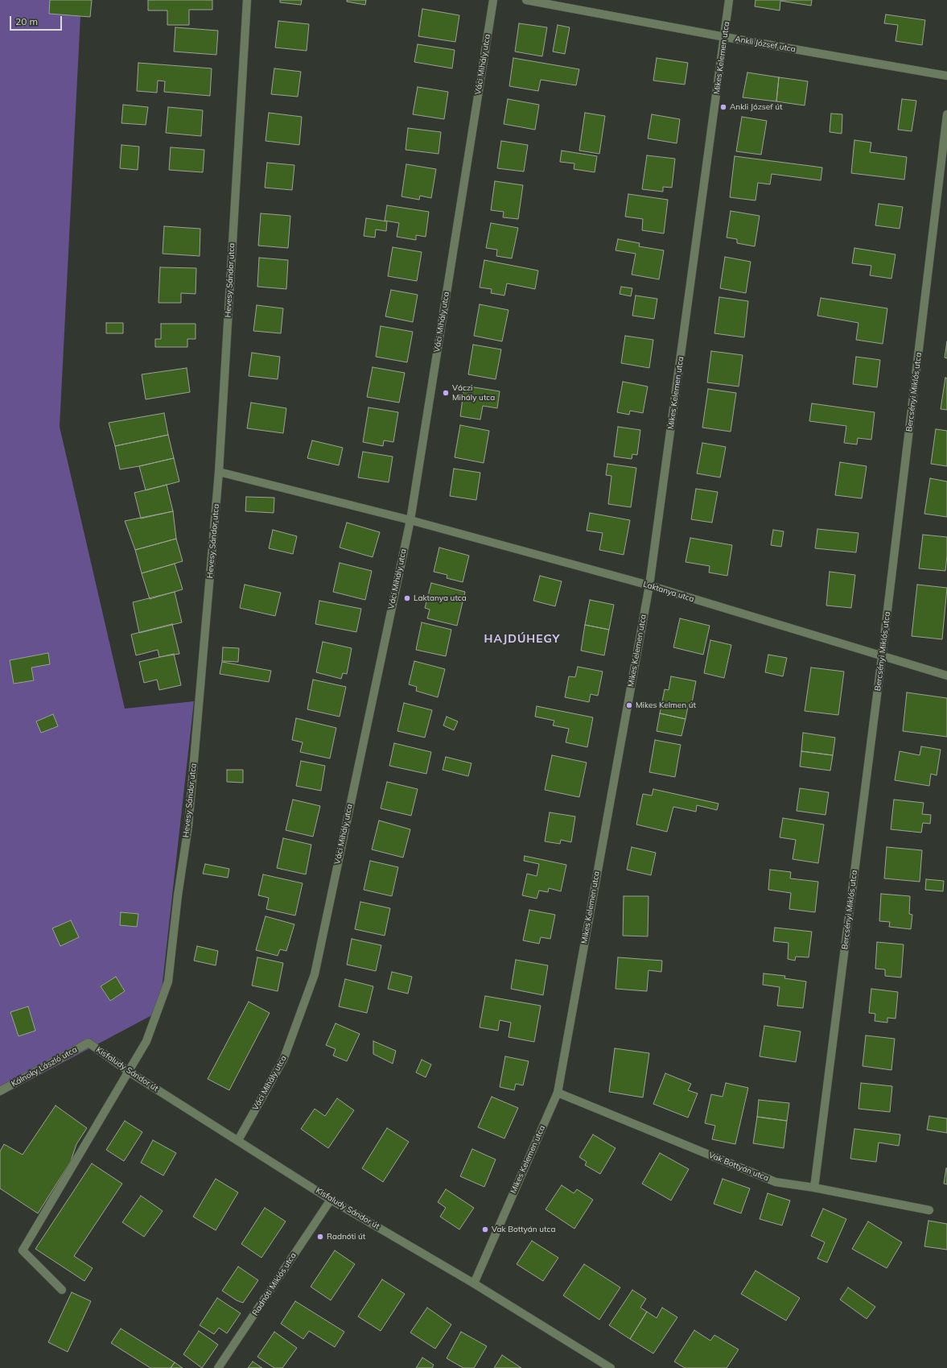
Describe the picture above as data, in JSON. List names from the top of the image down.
{
  "streets": {
    "street": [
      "Ankli József utca",
      "Mikes Kelemen utca",
      "Váci Mihály utca",
      "Hevesy Sándor utca",
      "Bercsényi Miklós utca",
      "Laktanya utca",
      "Kálnoky László utca",
      "Kisfaludy Sándor út",
      "Vak Bottyán utca",
      "Radnóti Miklós utca"
    ]
  },
  "crossings": [
    ["Ankli József utca", "Mikes Kelemen utca"],
    ["Mikes Kelemen utca", "Laktanya utca"],
    ["Mikes Kelemen utca", "Kisfaludy Sándor út"],
    ["Mikes Kelemen utca", "Vak Bottyán utca"],
    ["Váci Mihály utca", "Laktanya utca"],
    ["Váci Mihály utca", "Kisfaludy Sándor út"],
    ["Hevesy Sándor utca", "Laktanya utca"],
    ["Hevesy Sándor utca", "Kisfaludy Sándor út"],
    ["Bercsényi Miklós utca", "Laktanya utca"],
    ["Bercsényi Miklós utca", "Vak Bottyán utca"],
    ["Kálnoky László utca", "Kisfaludy Sándor út"],
    ["Kisfaludy Sándor út", "Radnóti Miklós utca"]
  ],
  "districts": ["HAJDÚHEGY"],
  "places": [
    "Ankli József út",
    "Váczi Mihály utca",
    "Laktanya utca",
    "Mikes Kelmen út",
    "Vak Bottyán utca",
    "Radnóti út"
  ],
  "scale_bar": "20 m"
}
